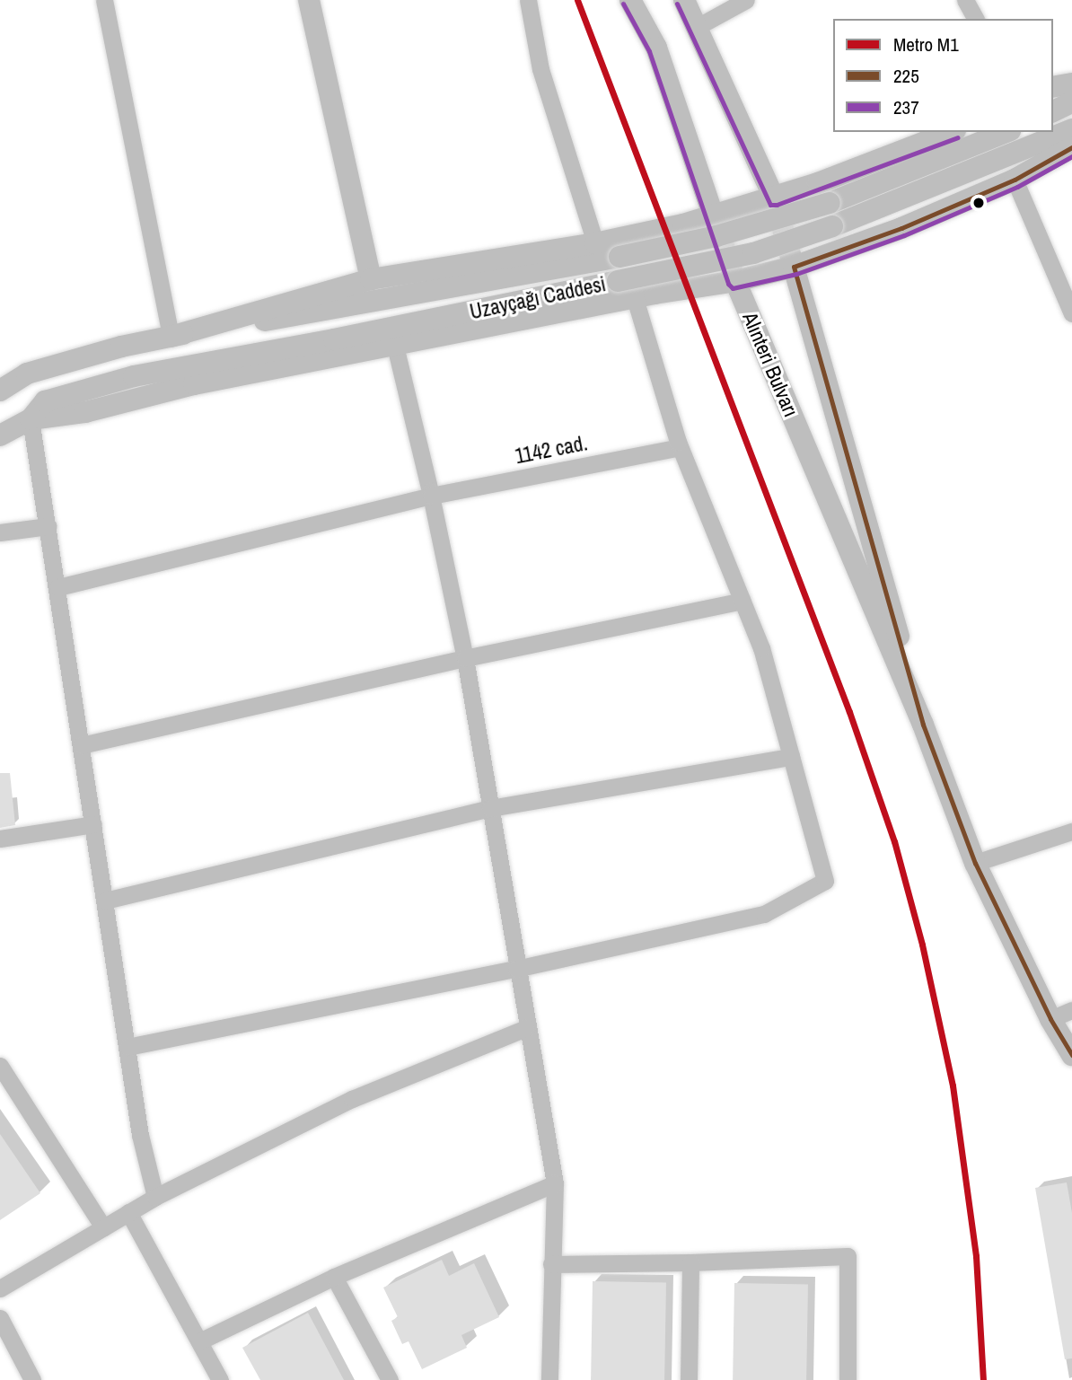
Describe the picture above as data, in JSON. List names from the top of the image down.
{
  "streets": {
    "main road": ["Uzayçağı Caddesi", "Alınteri Bulvarı"],
    "street": ["1142 cad."]
  },
  "lines": ["metro line M1", "transit line 237", "transit line 225"],
  "legend": ["Metro M1", "225", "237"]
}
